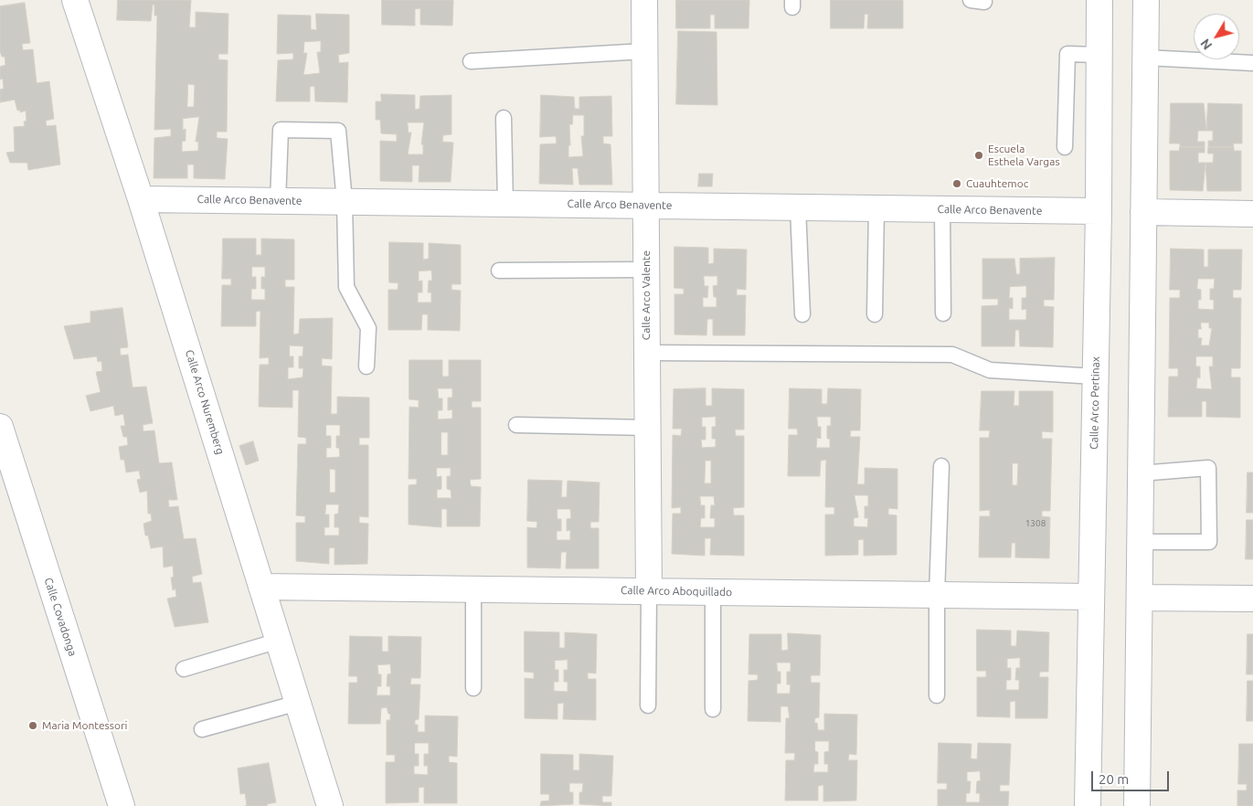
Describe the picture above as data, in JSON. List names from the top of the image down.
{
  "streets": {
    "street": [
      "Calle Arco Benavente",
      "Calle Arco Valente",
      "Calle Arco Nuremberg",
      "Calle Arco Pertinax",
      "Calle Arco Aboquillado",
      "Calle Covadonga"
    ]
  },
  "crossings": [
    ["Calle Arco Benavente", "Calle Arco Valente"],
    ["Calle Arco Benavente", "Calle Arco Nuremberg"],
    ["Calle Arco Benavente", "Calle Arco Pertinax"],
    ["Calle Arco Valente", "Calle Arco Aboquillado"],
    ["Calle Arco Nuremberg", "Calle Arco Aboquillado"],
    ["Calle Arco Pertinax", "Calle Arco Aboquillado"]
  ],
  "places": ["Escuela Esthela Vargas", "Cuauhtemoc", "Maria Montessori"],
  "house_numbers": ["1308"],
  "scale_bar": "20 m",
  "north": "bottom left"
}
